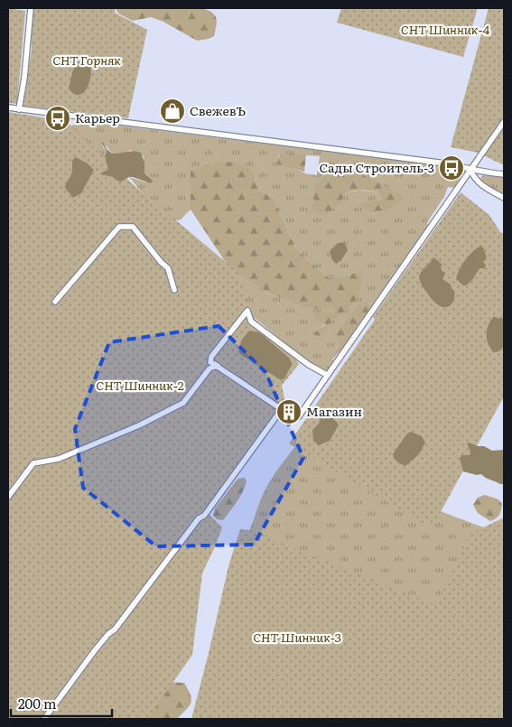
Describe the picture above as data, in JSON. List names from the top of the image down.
{
  "parks": [
    "СНТ Шинник-4",
    "СНТ Горняк",
    "СНТ Шинник-2",
    "СНТ Шинник-3"
  ],
  "places": {
    "shop": ["СвежевЪ"],
    "bus stop": ["Карьер", "Сады Строитель-3"],
    "building": ["Магазин"]
  },
  "scale_bar": "200 m"
}
